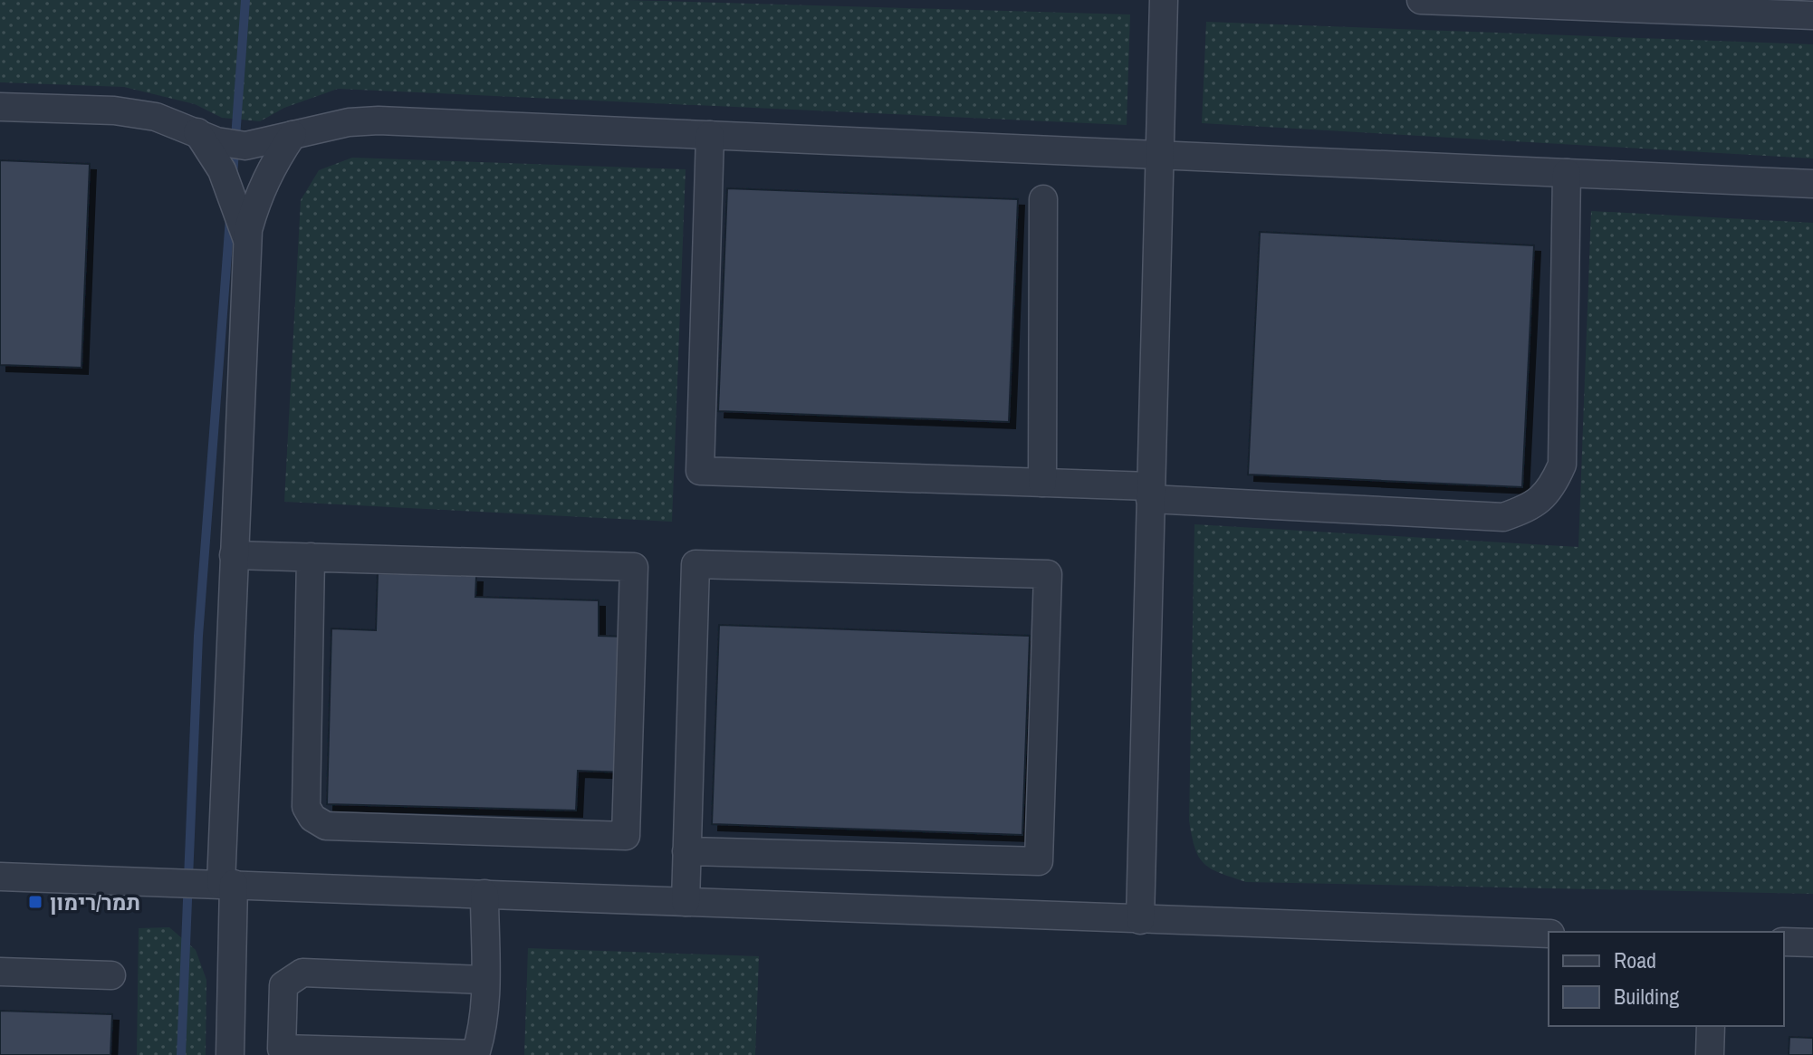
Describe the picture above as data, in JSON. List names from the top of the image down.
{
  "places": {
    "transit": ["תמר/רימון"]
  },
  "legend": ["Road", "Building"]
}
